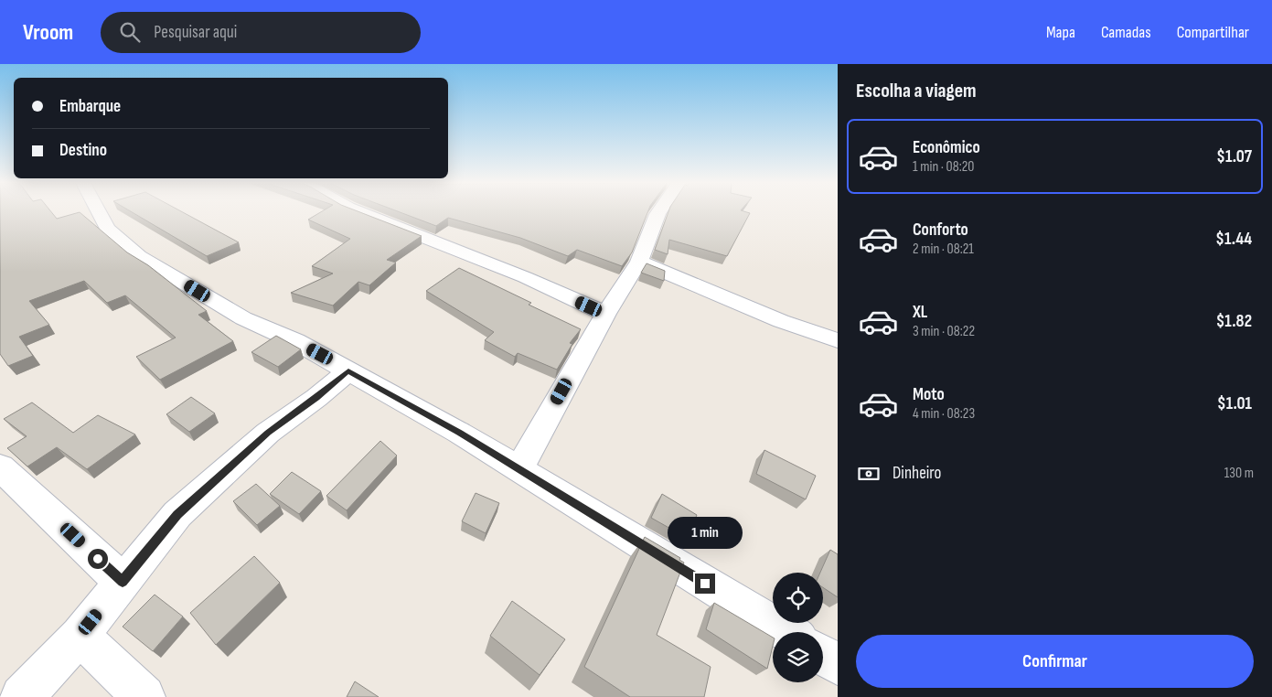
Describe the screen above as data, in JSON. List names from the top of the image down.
{
  "page": {
    "header": "Vroom",
    "search": "Pesquisar aqui",
    "nav": ["Mapa", "Camadas", "Compartilhar"],
    "heading": "Escolha a viagem",
    "banner": ["Embarque", "Destino"],
    "list": [
      {
        "name": "Econômico",
        "note": "1 min · 08:20",
        "value": "$1.07"
      },
      {
        "name": "Conforto",
        "note": "2 min · 08:21",
        "value": "$1.44"
      },
      {
        "name": "XL",
        "note": "3 min · 08:22",
        "value": "$1.82"
      },
      {
        "name": "Moto",
        "note": "4 min · 08:23",
        "value": "$1.01"
      }
    ],
    "pay": ["Dinheiro", "130 m"],
    "bubble": "1 min",
    "buttons": "Confirmar"
  }
}
